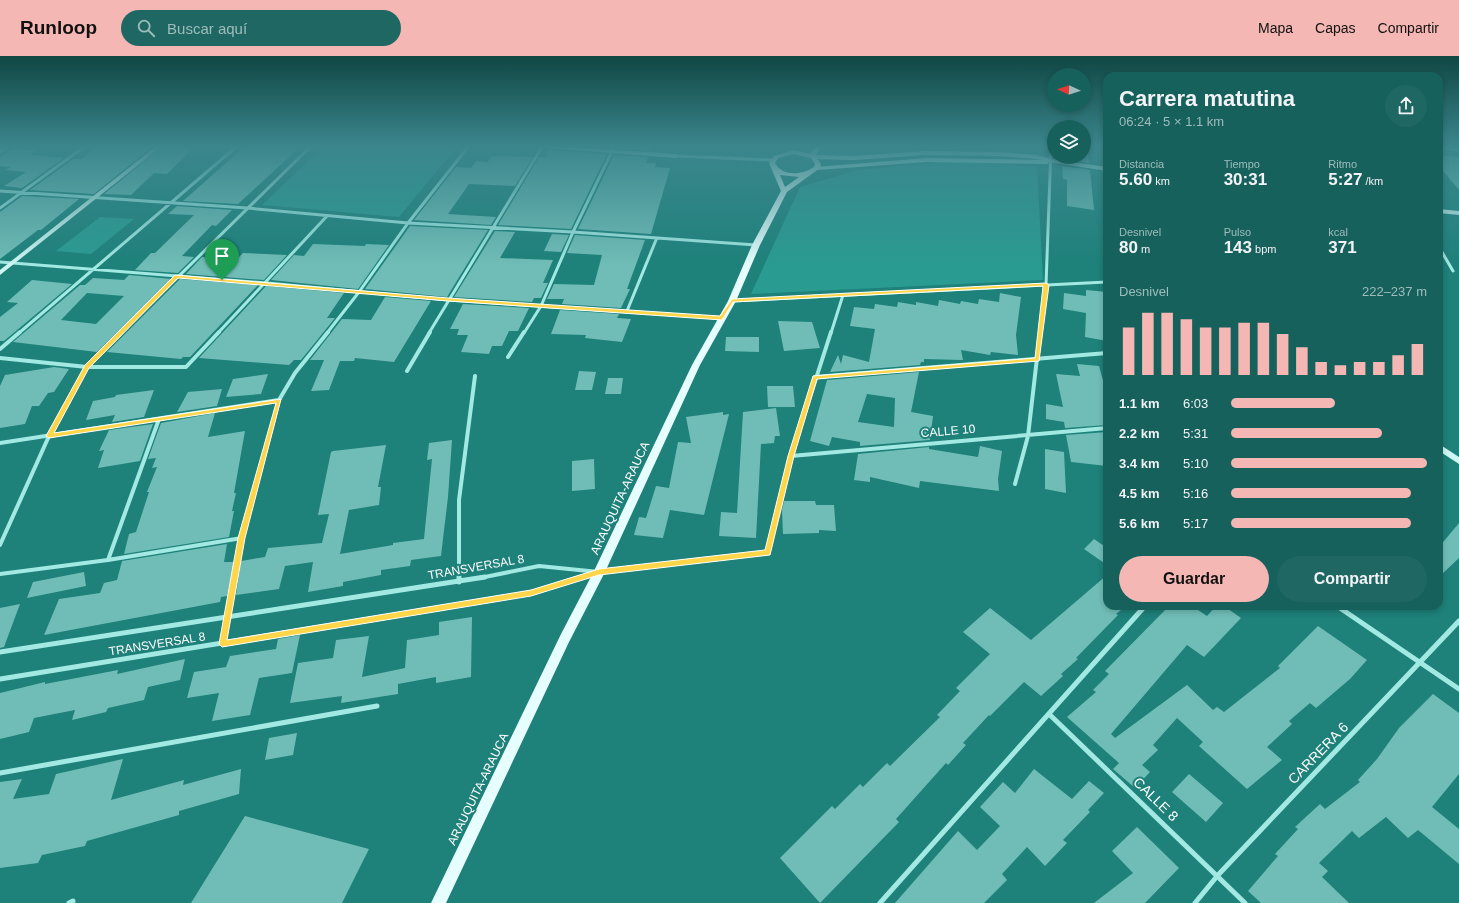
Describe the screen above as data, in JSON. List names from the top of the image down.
{
  "streets": {
    "main road": ["ARAUQUITA-ARAUCA"],
    "street": [
      "CALLE 10",
      "TRANSVERSAL 8",
      "CARRERA 6",
      "CALLE 8"
    ]
  },
  "crossings": [
    ["CALLE 10", "TRANSVERSAL 8"],
    ["ARAUQUITA-ARAUCA", "TRANSVERSAL 8"],
    ["CARRERA 6", "CALLE 8"]
  ],
  "north": "left",
  "page": {
    "header": "Runloop",
    "search": "Buscar aquí",
    "nav": ["Mapa", "Capas", "Compartir"],
    "heading": ["Carrera matutina", "06:24 · 5 × 1.1 km"],
    "stats": [
      ["Distancia", "5.60 km"],
      ["Tiempo", "30:31"],
      ["Ritmo", "5:27 /km"],
      ["Desnivel", "80 m"],
      ["Pulso", "143 bpm"],
      ["kcal", "371"]
    ],
    "chart": ["Desnivel", "222–237 m"],
    "list": [
      {
        "name": "1.1 km",
        "note": "6:03"
      },
      {
        "name": "2.2 km",
        "note": "5:31"
      },
      {
        "name": "3.4 km",
        "note": "5:10"
      },
      {
        "name": "4.5 km",
        "note": "5:16"
      },
      {
        "name": "5.6 km",
        "note": "5:17"
      }
    ],
    "buttons": ["Guardar", "Compartir"]
  }
}
